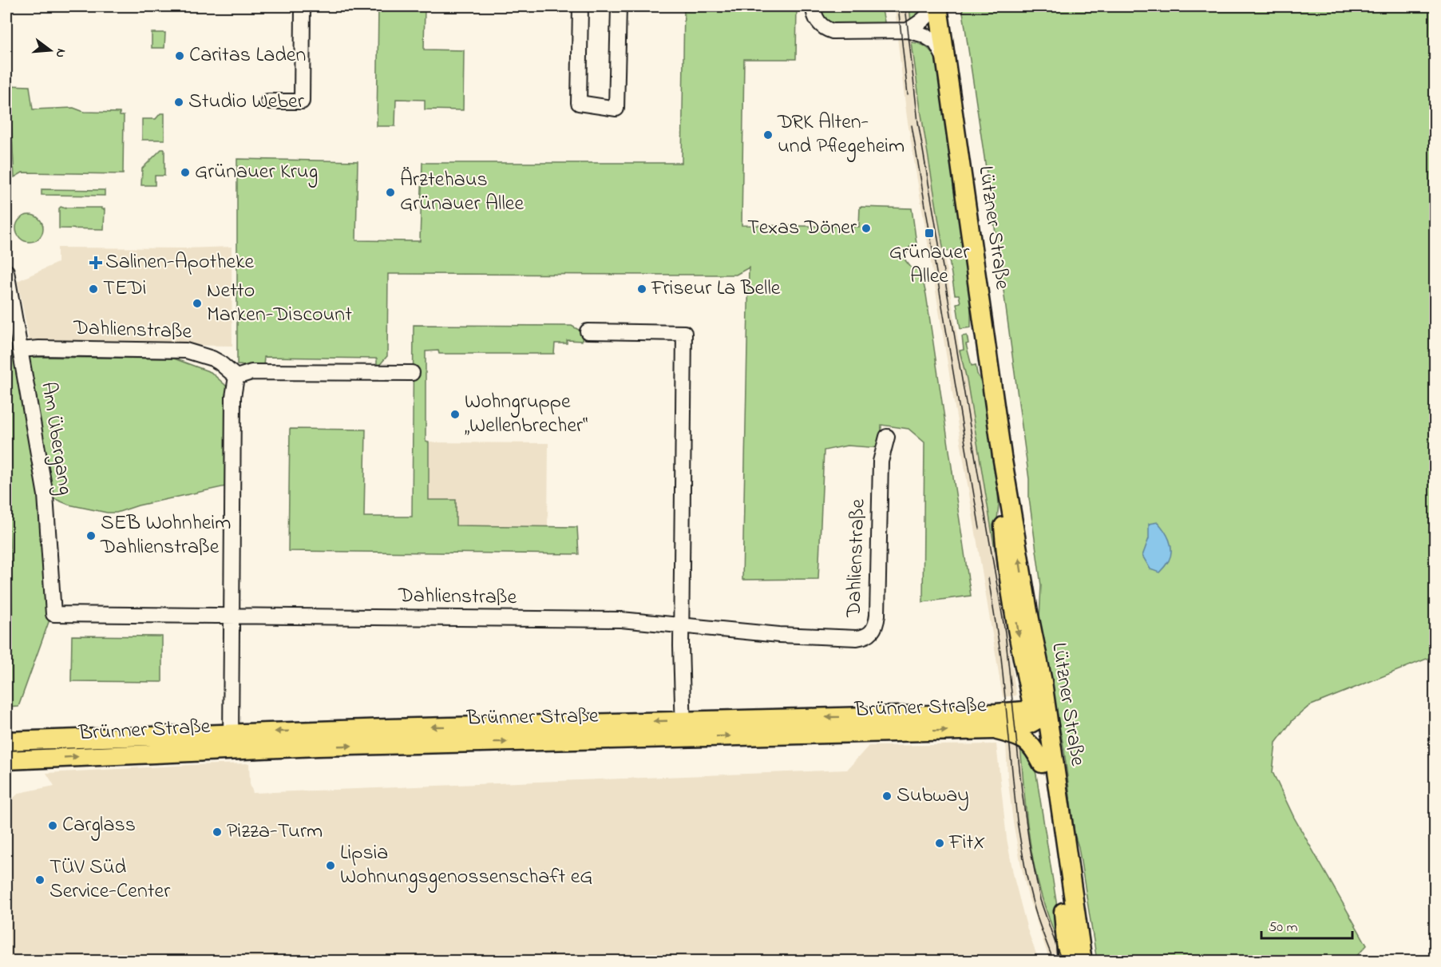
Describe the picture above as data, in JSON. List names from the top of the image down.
{
  "streets": {
    "main road": ["Lützner Straße", "Brünner Straße"],
    "street": ["Dahlienstraße", "Am Übergang"]
  },
  "crossings": [
    ["Lützner Straße", "Brünner Straße"],
    ["Dahlienstraße", "Am Übergang"]
  ],
  "places": {
    "other": [
      "Caritas Laden",
      "Studio Weber",
      "DRK Alten- und Pflegeheim",
      "Grünauer Krug",
      "Ärztehaus Grünauer Allee",
      "Texas Döner",
      "TEDi",
      "Friseur La Belle",
      "Netto Marken-Discount",
      "Wohngruppe „Wellenbrecher“",
      "SEB Wohnheim Dahlienstraße",
      "Subway",
      "Carglass",
      "Pizza-Turm",
      "FitX",
      "Lipsia Wohnungsgenossenschaft eG",
      "TÜV Süd Service-Center"
    ],
    "transit": ["Grünauer Allee"],
    "health": ["Salinen-Apotheke"]
  },
  "scale_bar": "50 m",
  "north": "right"
}
